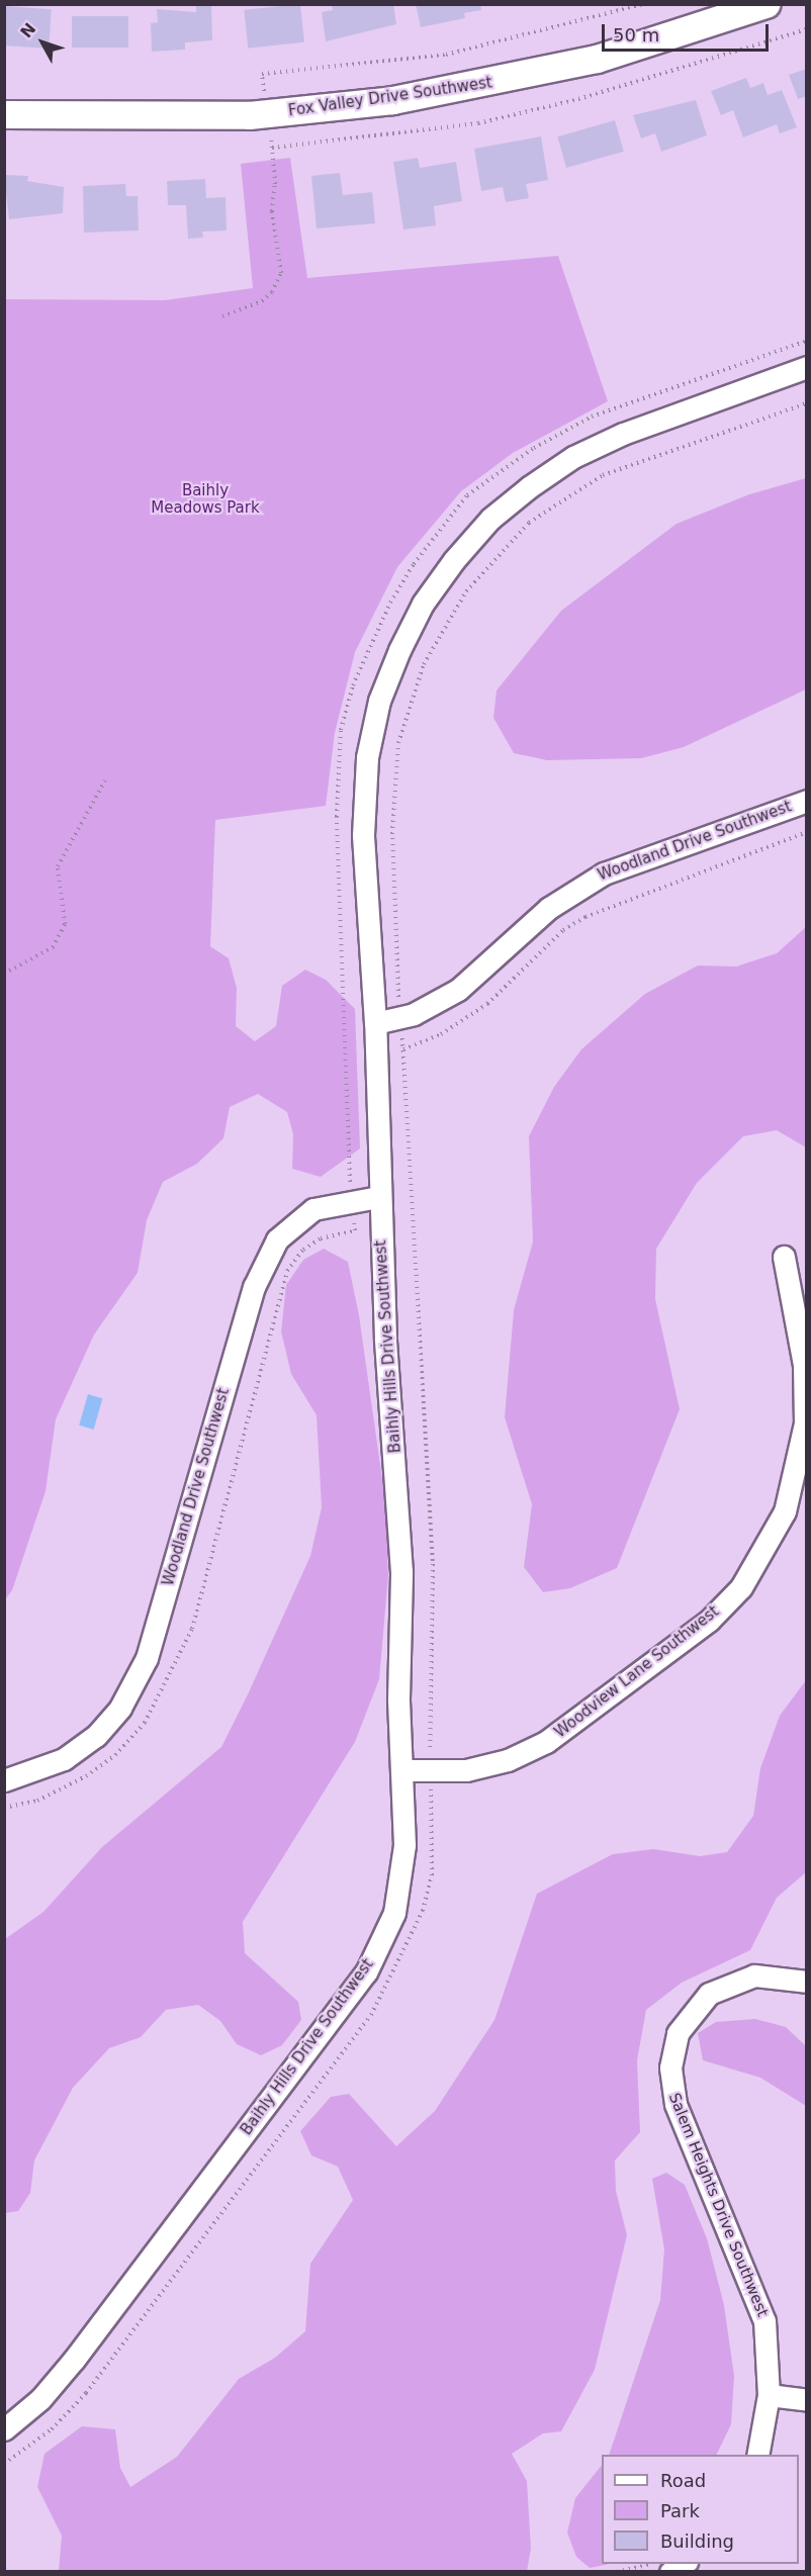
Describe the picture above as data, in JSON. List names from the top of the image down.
{
  "streets": {
    "street": [
      "Fox Valley Drive Southwest",
      "Woodland Drive Southwest",
      "Baihly Hills Drive Southwest",
      "Woodview Lane Southwest",
      "Salem Heights Drive Southwest"
    ]
  },
  "crossings": [
    ["Woodland Drive Southwest", "Baihly Hills Drive Southwest"],
    ["Baihly Hills Drive Southwest", "Woodview Lane Southwest"]
  ],
  "parks": ["Baihly Meadows Park"],
  "legend": ["Road", "Park", "Building"],
  "scale_bar": "50 m",
  "north": "top left"
}
